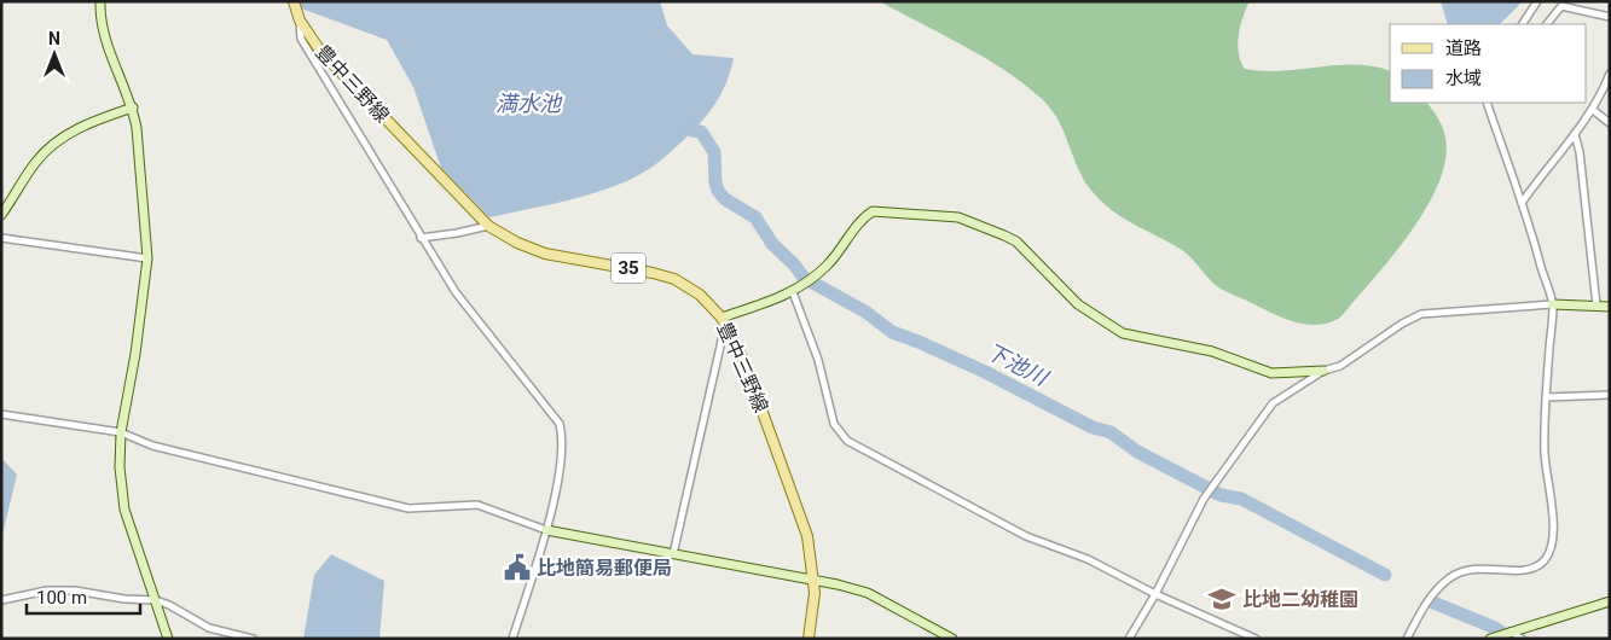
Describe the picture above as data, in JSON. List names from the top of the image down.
{
  "streets": {
    "main road": ["豊中三野線", "35"]
  },
  "water": ["満水池", "下池川"],
  "places": {
    "public building": ["比地簡易郵便局"],
    "school or university": ["比地二幼稚園"]
  },
  "legend": ["道路", "水域"],
  "scale_bar": "100 m",
  "north": "top"
}
